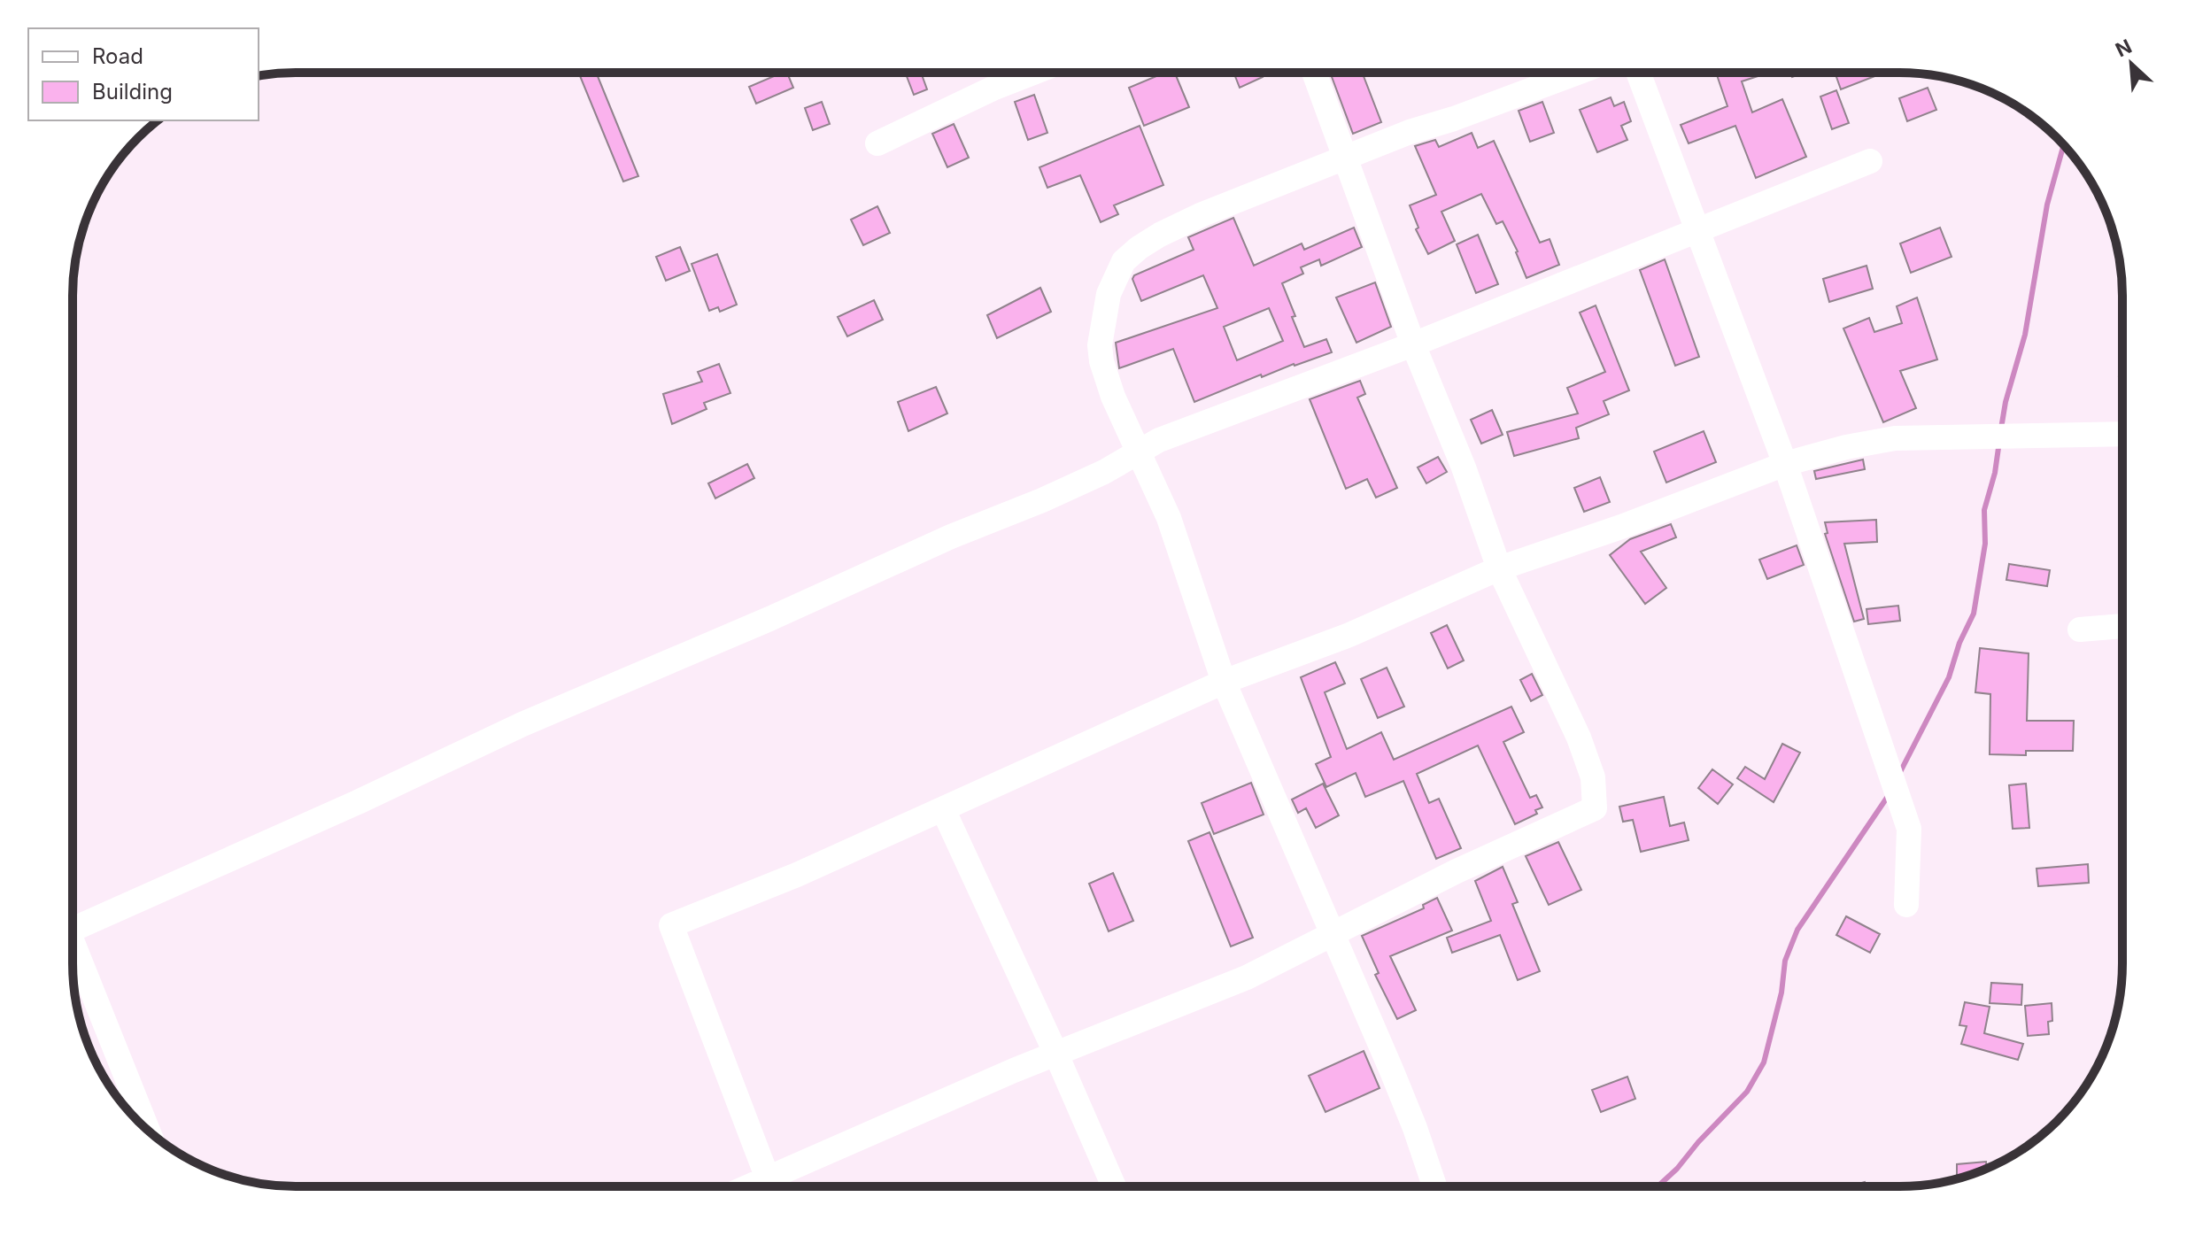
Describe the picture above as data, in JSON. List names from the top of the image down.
{
  "legend": ["Road", "Building"],
  "north": "top left"
}
